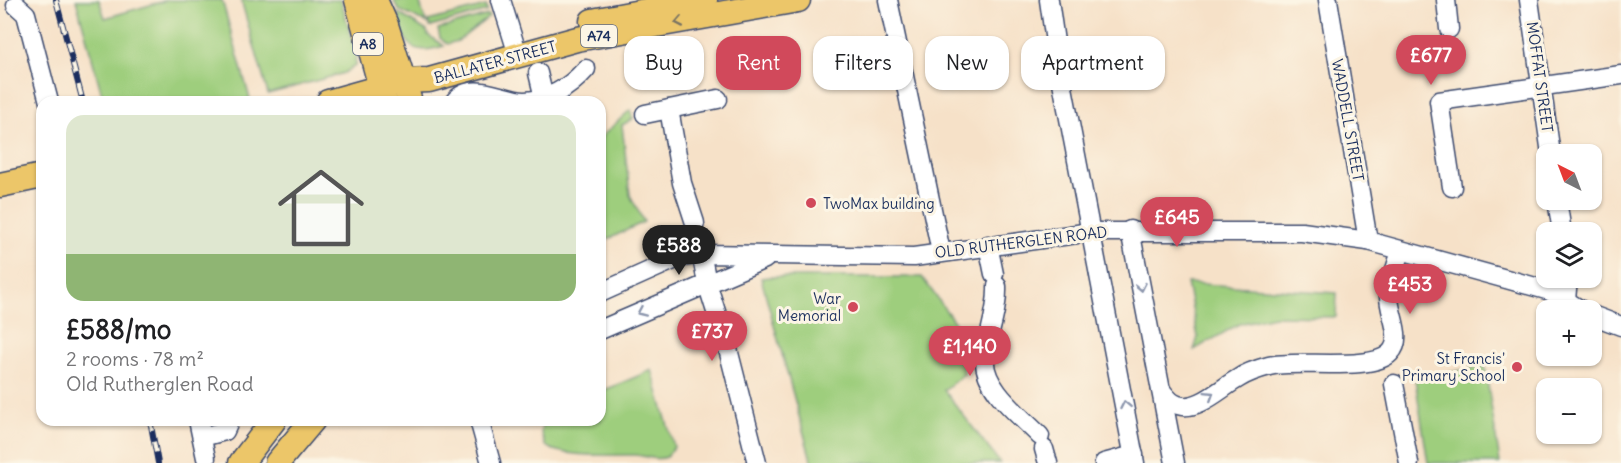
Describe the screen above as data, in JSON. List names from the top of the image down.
{
  "streets": {
    "main road": ["A74", "A8", "BALLATER STREET"],
    "street": ["MOFFAT STREET", "WADDELL STREET", "OLD RUTHERGLEN ROAD"]
  },
  "crossings": [
    ["A8", "BALLATER STREET"],
    ["WADDELL STREET", "OLD RUTHERGLEN ROAD"]
  ],
  "places": ["TwoMax building", "War Memorial", "St Francis' Primary School"],
  "north": "top left",
  "page": {
    "price": [
      "£677",
      "£645",
      "£588",
      "£453",
      "£737",
      "£1,140"
    ],
    "chip": [
      "Buy",
      "Rent",
      "Filters",
      "New",
      "Apartment"
    ],
    "list": [
      {
        "name": "£588/mo",
        "note": "2 rooms · 78 m² · Old Rutherglen Road"
      }
    ],
    "map_buttons": ["+", "−"]
  }
}
